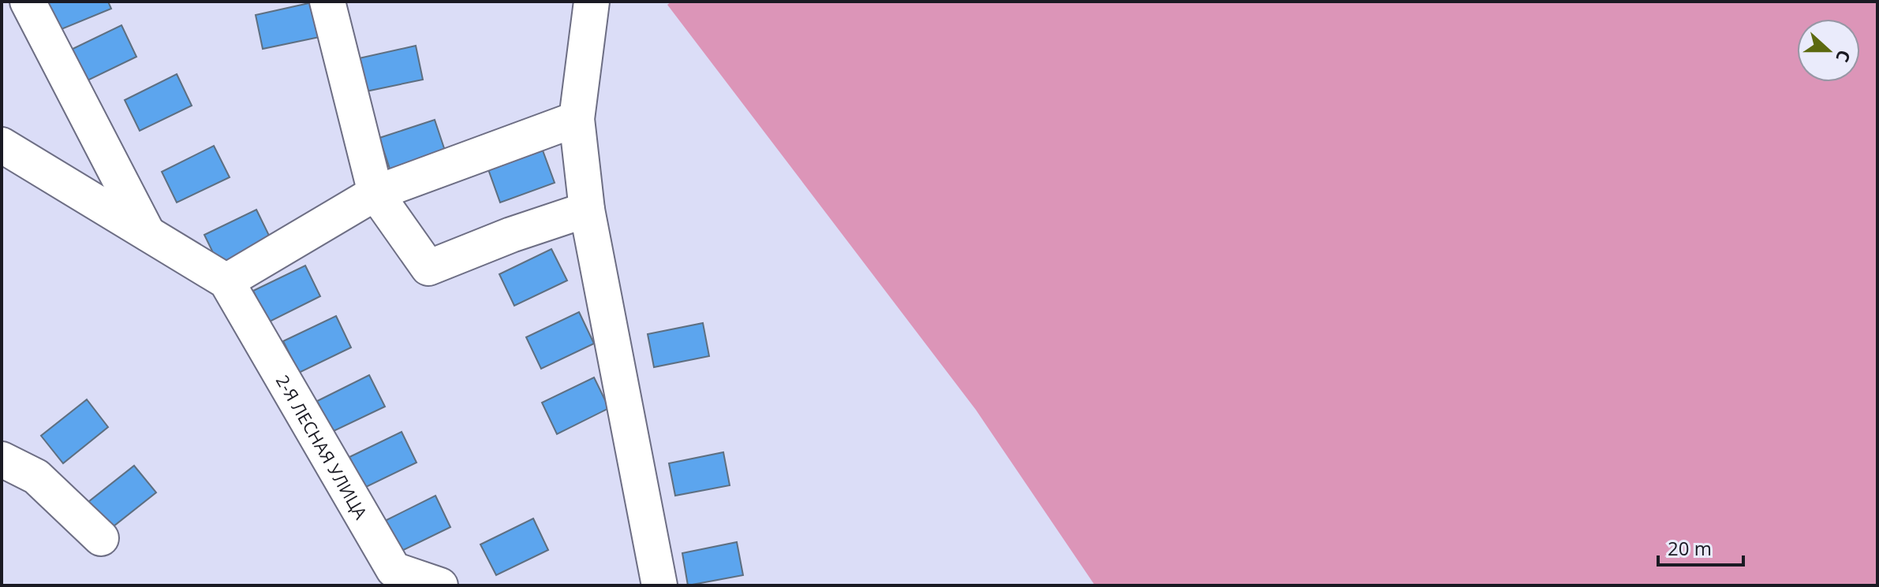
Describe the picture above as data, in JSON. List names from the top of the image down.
{
  "streets": {
    "street": ["2-Я ЛЕСНАЯ УЛИЦА"]
  },
  "scale_bar": "20 m",
  "north": "right"
}
